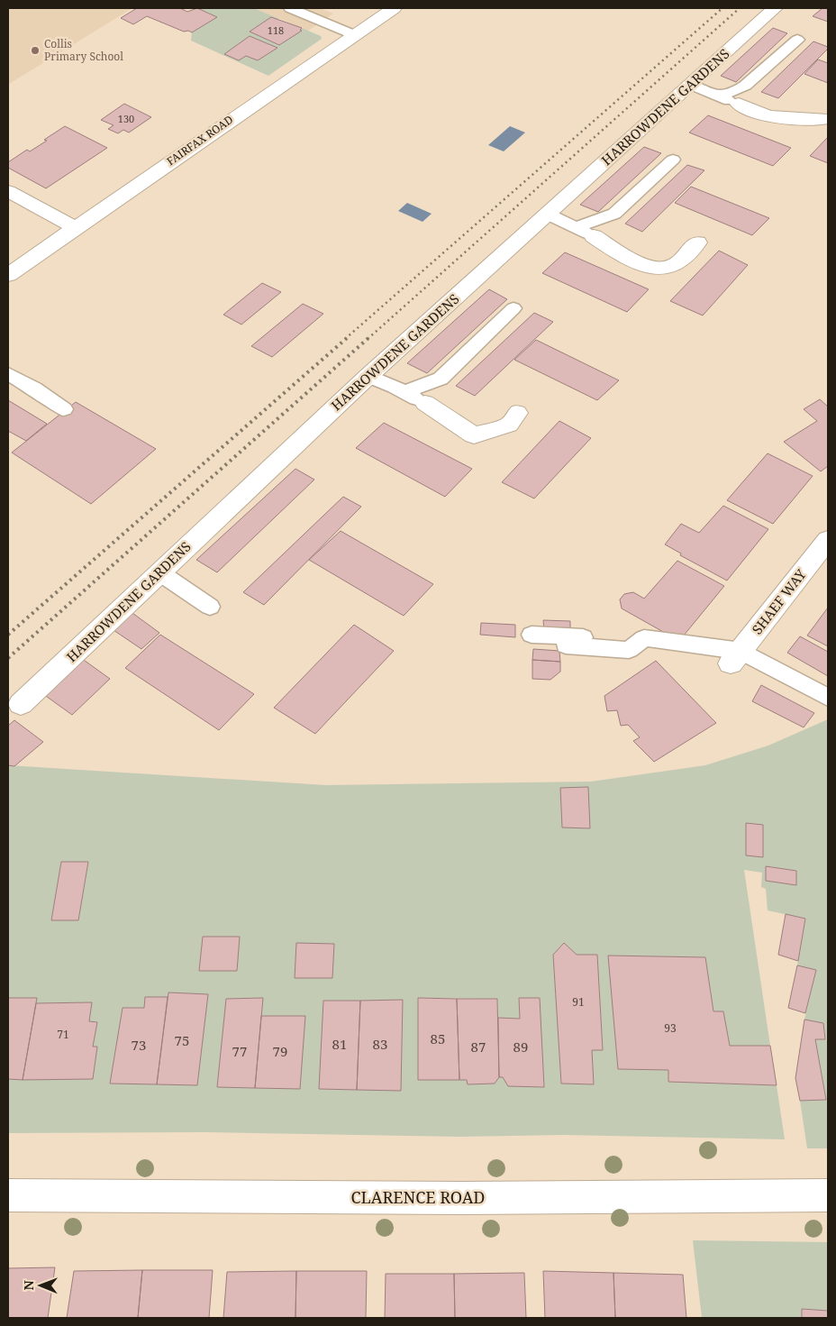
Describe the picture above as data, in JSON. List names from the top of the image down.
{
  "streets": {
    "street": [
      "HARROWDENE GARDENS",
      "FAIRFAX ROAD",
      "SHAEF WAY",
      "CLARENCE ROAD"
    ]
  },
  "places": ["Collis Primary School"],
  "house_numbers": [
    "118",
    "130",
    "91",
    "93",
    "71",
    "85",
    "75",
    "81",
    "83",
    "73",
    "87",
    "89",
    "77",
    "79"
  ],
  "north": "left"
}
